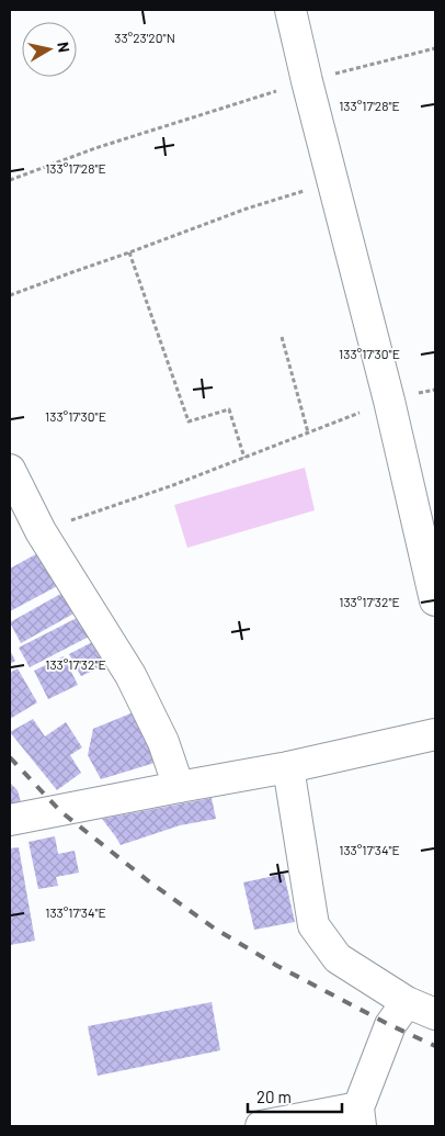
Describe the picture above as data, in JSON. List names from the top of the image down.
{
  "scale_bar": "20 m",
  "north": "right",
  "coordinates": [
    "33°23'20\"N",
    "133°17'28\"E",
    "133°17'30\"E",
    "133°17'32\"E",
    "133°17'34\"E"
  ]
}
